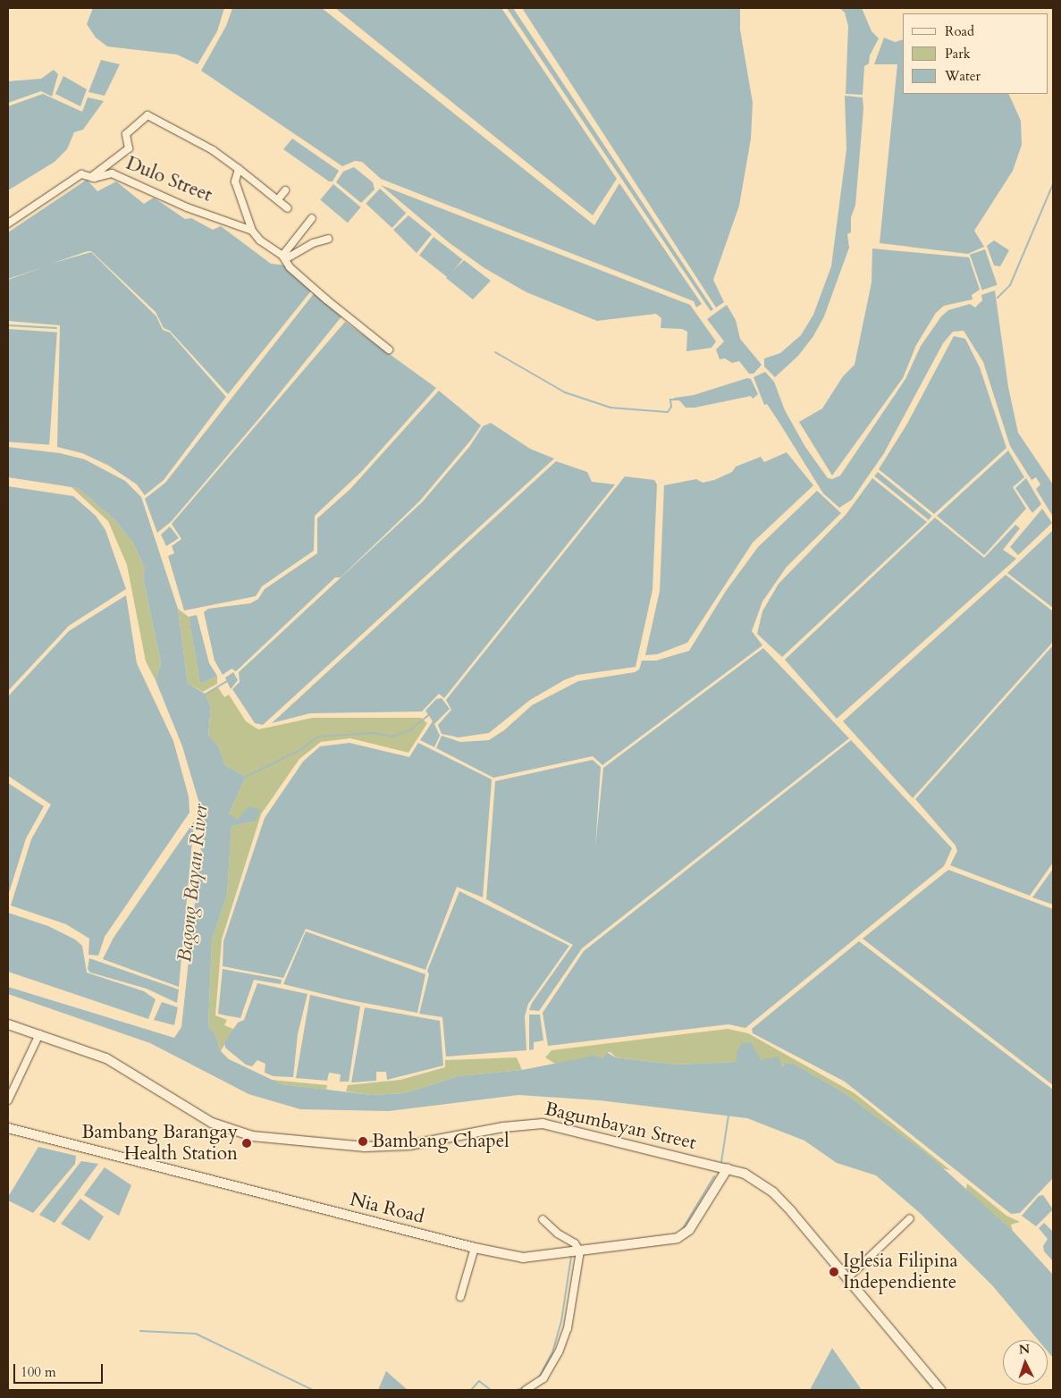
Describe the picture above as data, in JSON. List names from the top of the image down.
{
  "streets": {
    "main road": ["Bagumbayan Street", "Nia Road"],
    "street": ["Dulo Street"]
  },
  "crossings": [
    ["Bagumbayan Street", "Nia Road"]
  ],
  "water": ["Bagong Bayan River"],
  "places": ["Bambang Chapel", "Bambang Barangay Health Station", "Iglesia Filipina Independiente"],
  "legend": ["Road", "Park", "Water"],
  "scale_bar": "100 m",
  "north": "top"
}
